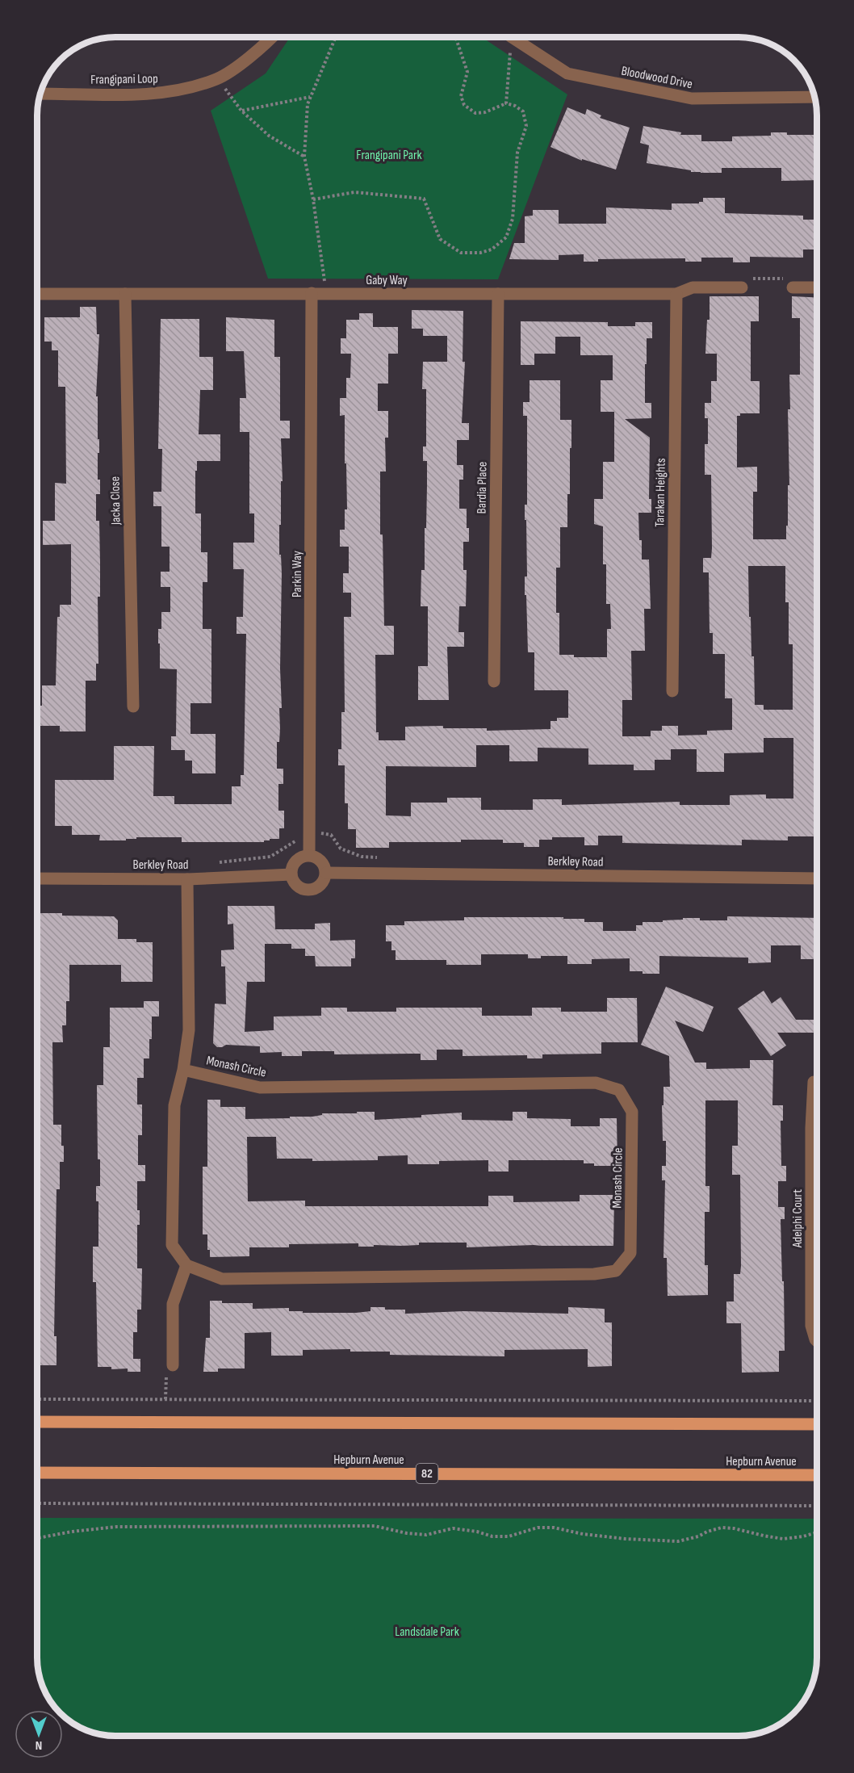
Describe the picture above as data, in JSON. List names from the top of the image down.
{
  "streets": {
    "main road": ["Hepburn Avenue", "82"],
    "street": [
      "Bloodwood Drive",
      "Frangipani Loop",
      "Gaby Way",
      "Bardia Place",
      "Tarakan Heights",
      "Jacka Close",
      "Parkin Way",
      "Berkley Road",
      "Monash Circle",
      "Adelphi Court"
    ]
  },
  "crossings": [
    ["Gaby Way", "Bardia Place"],
    ["Gaby Way", "Tarakan Heights"],
    ["Gaby Way", "Jacka Close"],
    ["Gaby Way", "Parkin Way"],
    ["Parkin Way", "Berkley Road"]
  ],
  "parks": ["Frangipani Park", "Landsdale Park"],
  "north": "bottom"
}
